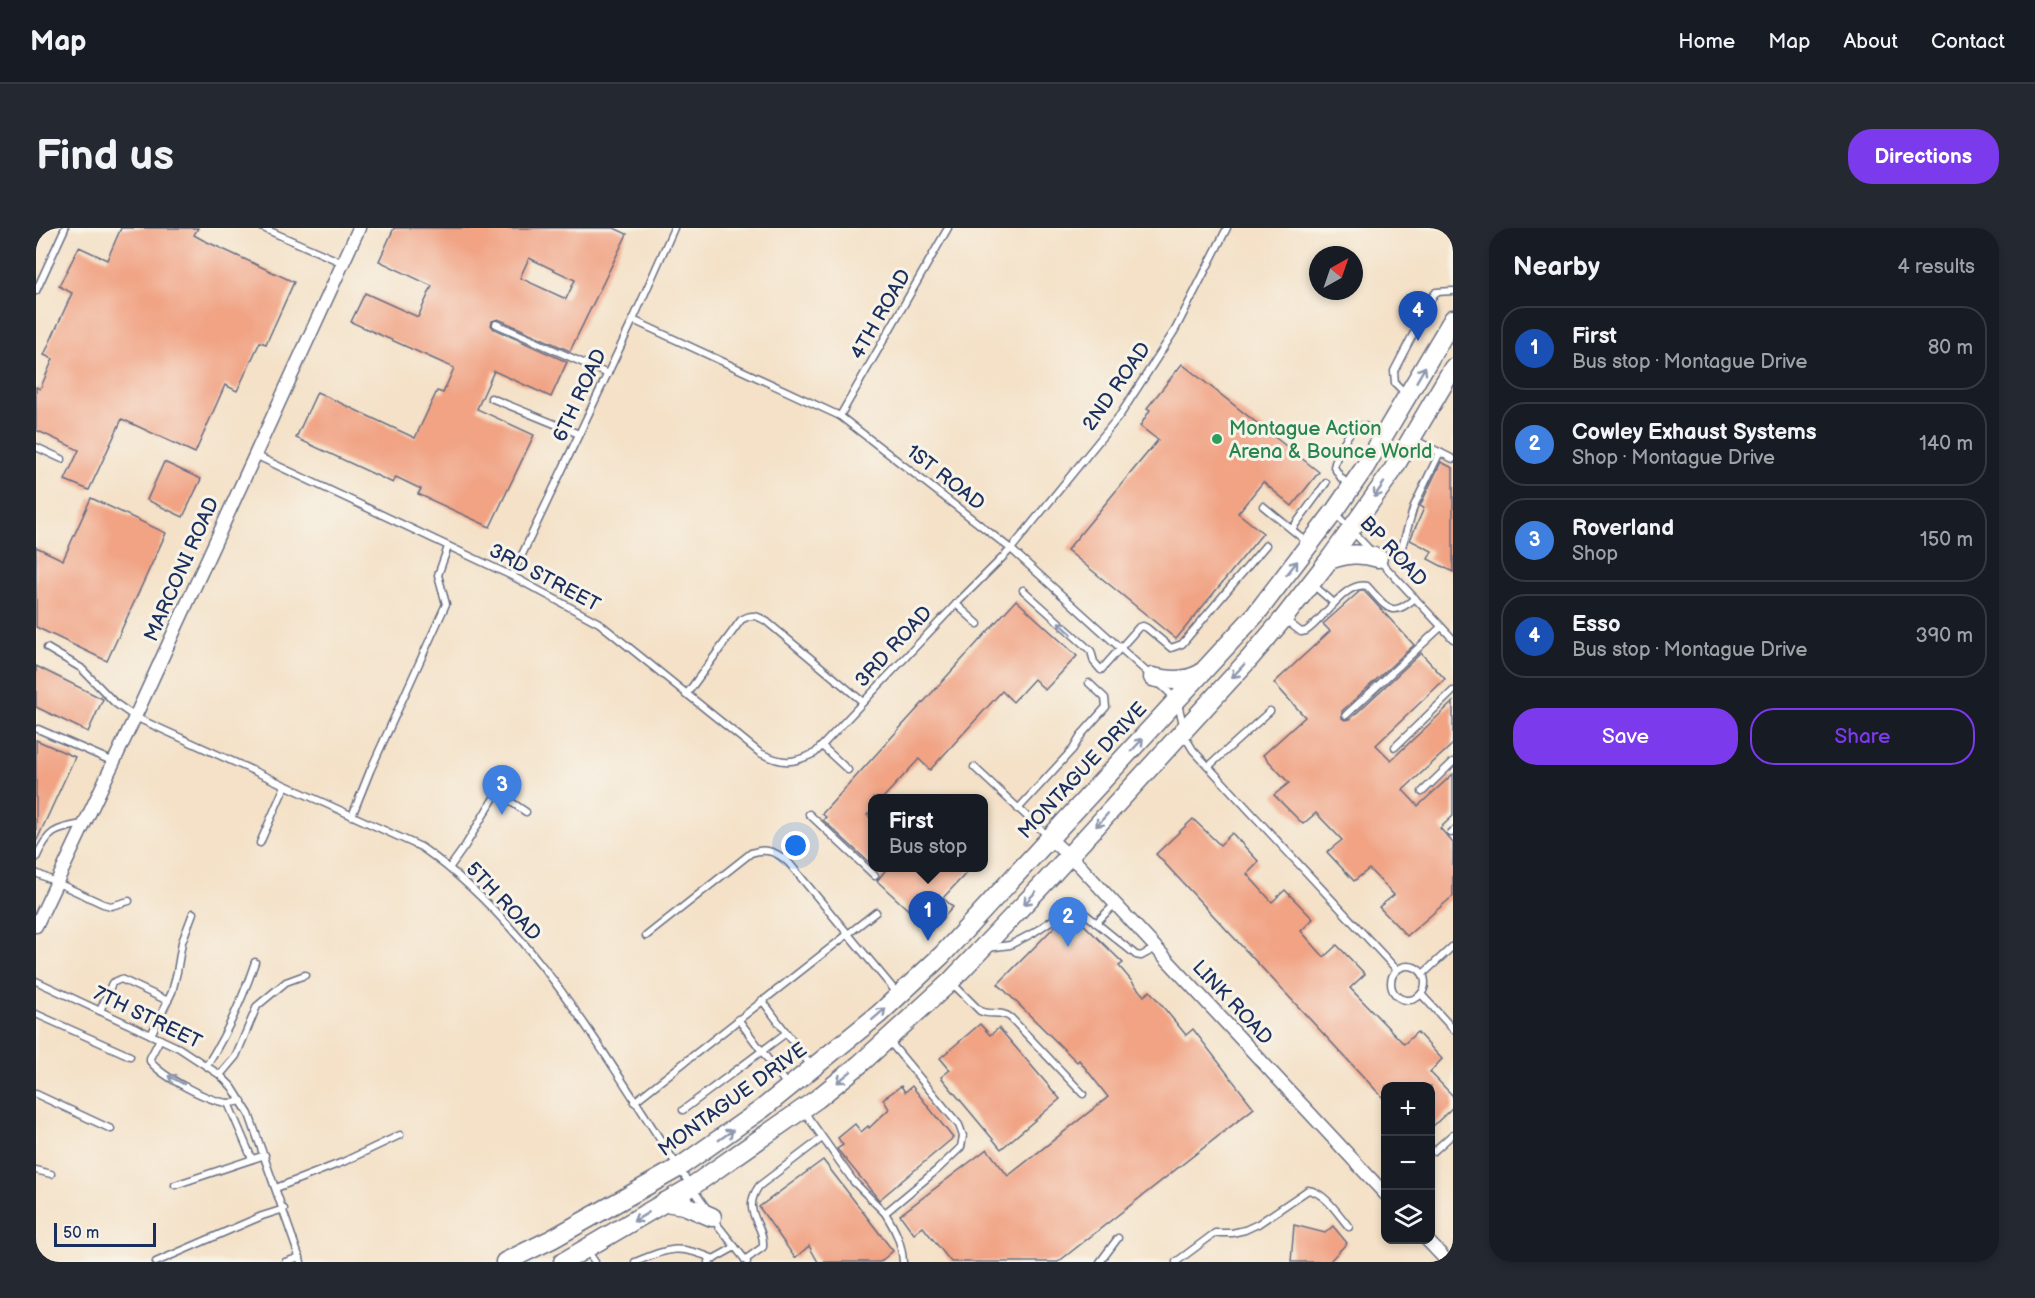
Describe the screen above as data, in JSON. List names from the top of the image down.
{
  "streets": {
    "main road": ["MONTAGUE DRIVE"],
    "street": ["MARCONI ROAD", "LINK ROAD"],
    "lane": [
      "4TH ROAD",
      "2ND ROAD",
      "6TH ROAD",
      "1ST ROAD",
      "BP ROAD",
      "3RD STREET",
      "3RD ROAD",
      "5TH ROAD",
      "7TH STREET"
    ]
  },
  "crossings": [
    ["4TH ROAD", "1ST ROAD"],
    ["2ND ROAD", "1ST ROAD"],
    ["2ND ROAD", "3RD ROAD"],
    ["6TH ROAD", "1ST ROAD"],
    ["6TH ROAD", "3RD STREET"],
    ["1ST ROAD", "3RD ROAD"],
    ["1ST ROAD", "MONTAGUE DRIVE"],
    ["BP ROAD", "MONTAGUE DRIVE"],
    ["MARCONI ROAD", "3RD STREET"],
    ["MARCONI ROAD", "5TH ROAD"],
    ["3RD STREET", "3RD ROAD"],
    ["MONTAGUE DRIVE", "5TH ROAD"],
    ["MONTAGUE DRIVE", "LINK ROAD"]
  ],
  "places": ["Montague Action Arena & Bounce World"],
  "scale_bar": "50 m",
  "north": "top right",
  "page": {
    "header": "Map",
    "nav": [
      "Home",
      "Map",
      "About",
      "Contact"
    ],
    "buttons": [
      "Directions",
      ["Save", "Share"]
    ],
    "title": "Find us",
    "heading": ["Nearby", "4 results"],
    "pins": [
      "4",
      "3",
      "1",
      "2"
    ],
    "list": [
      {
        "mark": "1",
        "name": "First",
        "note": "Bus stop · Montague Drive",
        "value": "80 m"
      },
      {
        "mark": "2",
        "name": "Cowley Exhaust Systems",
        "note": "Shop · Montague Drive",
        "value": "140 m"
      },
      {
        "mark": "3",
        "name": "Roverland",
        "note": "Shop",
        "value": "150 m"
      },
      {
        "mark": "4",
        "name": "Esso",
        "note": "Bus stop · Montague Drive",
        "value": "390 m"
      }
    ],
    "popup": ["First", "Bus stop"],
    "map_buttons": ["+", "−"],
    "scale": "50 m"
  }
}
